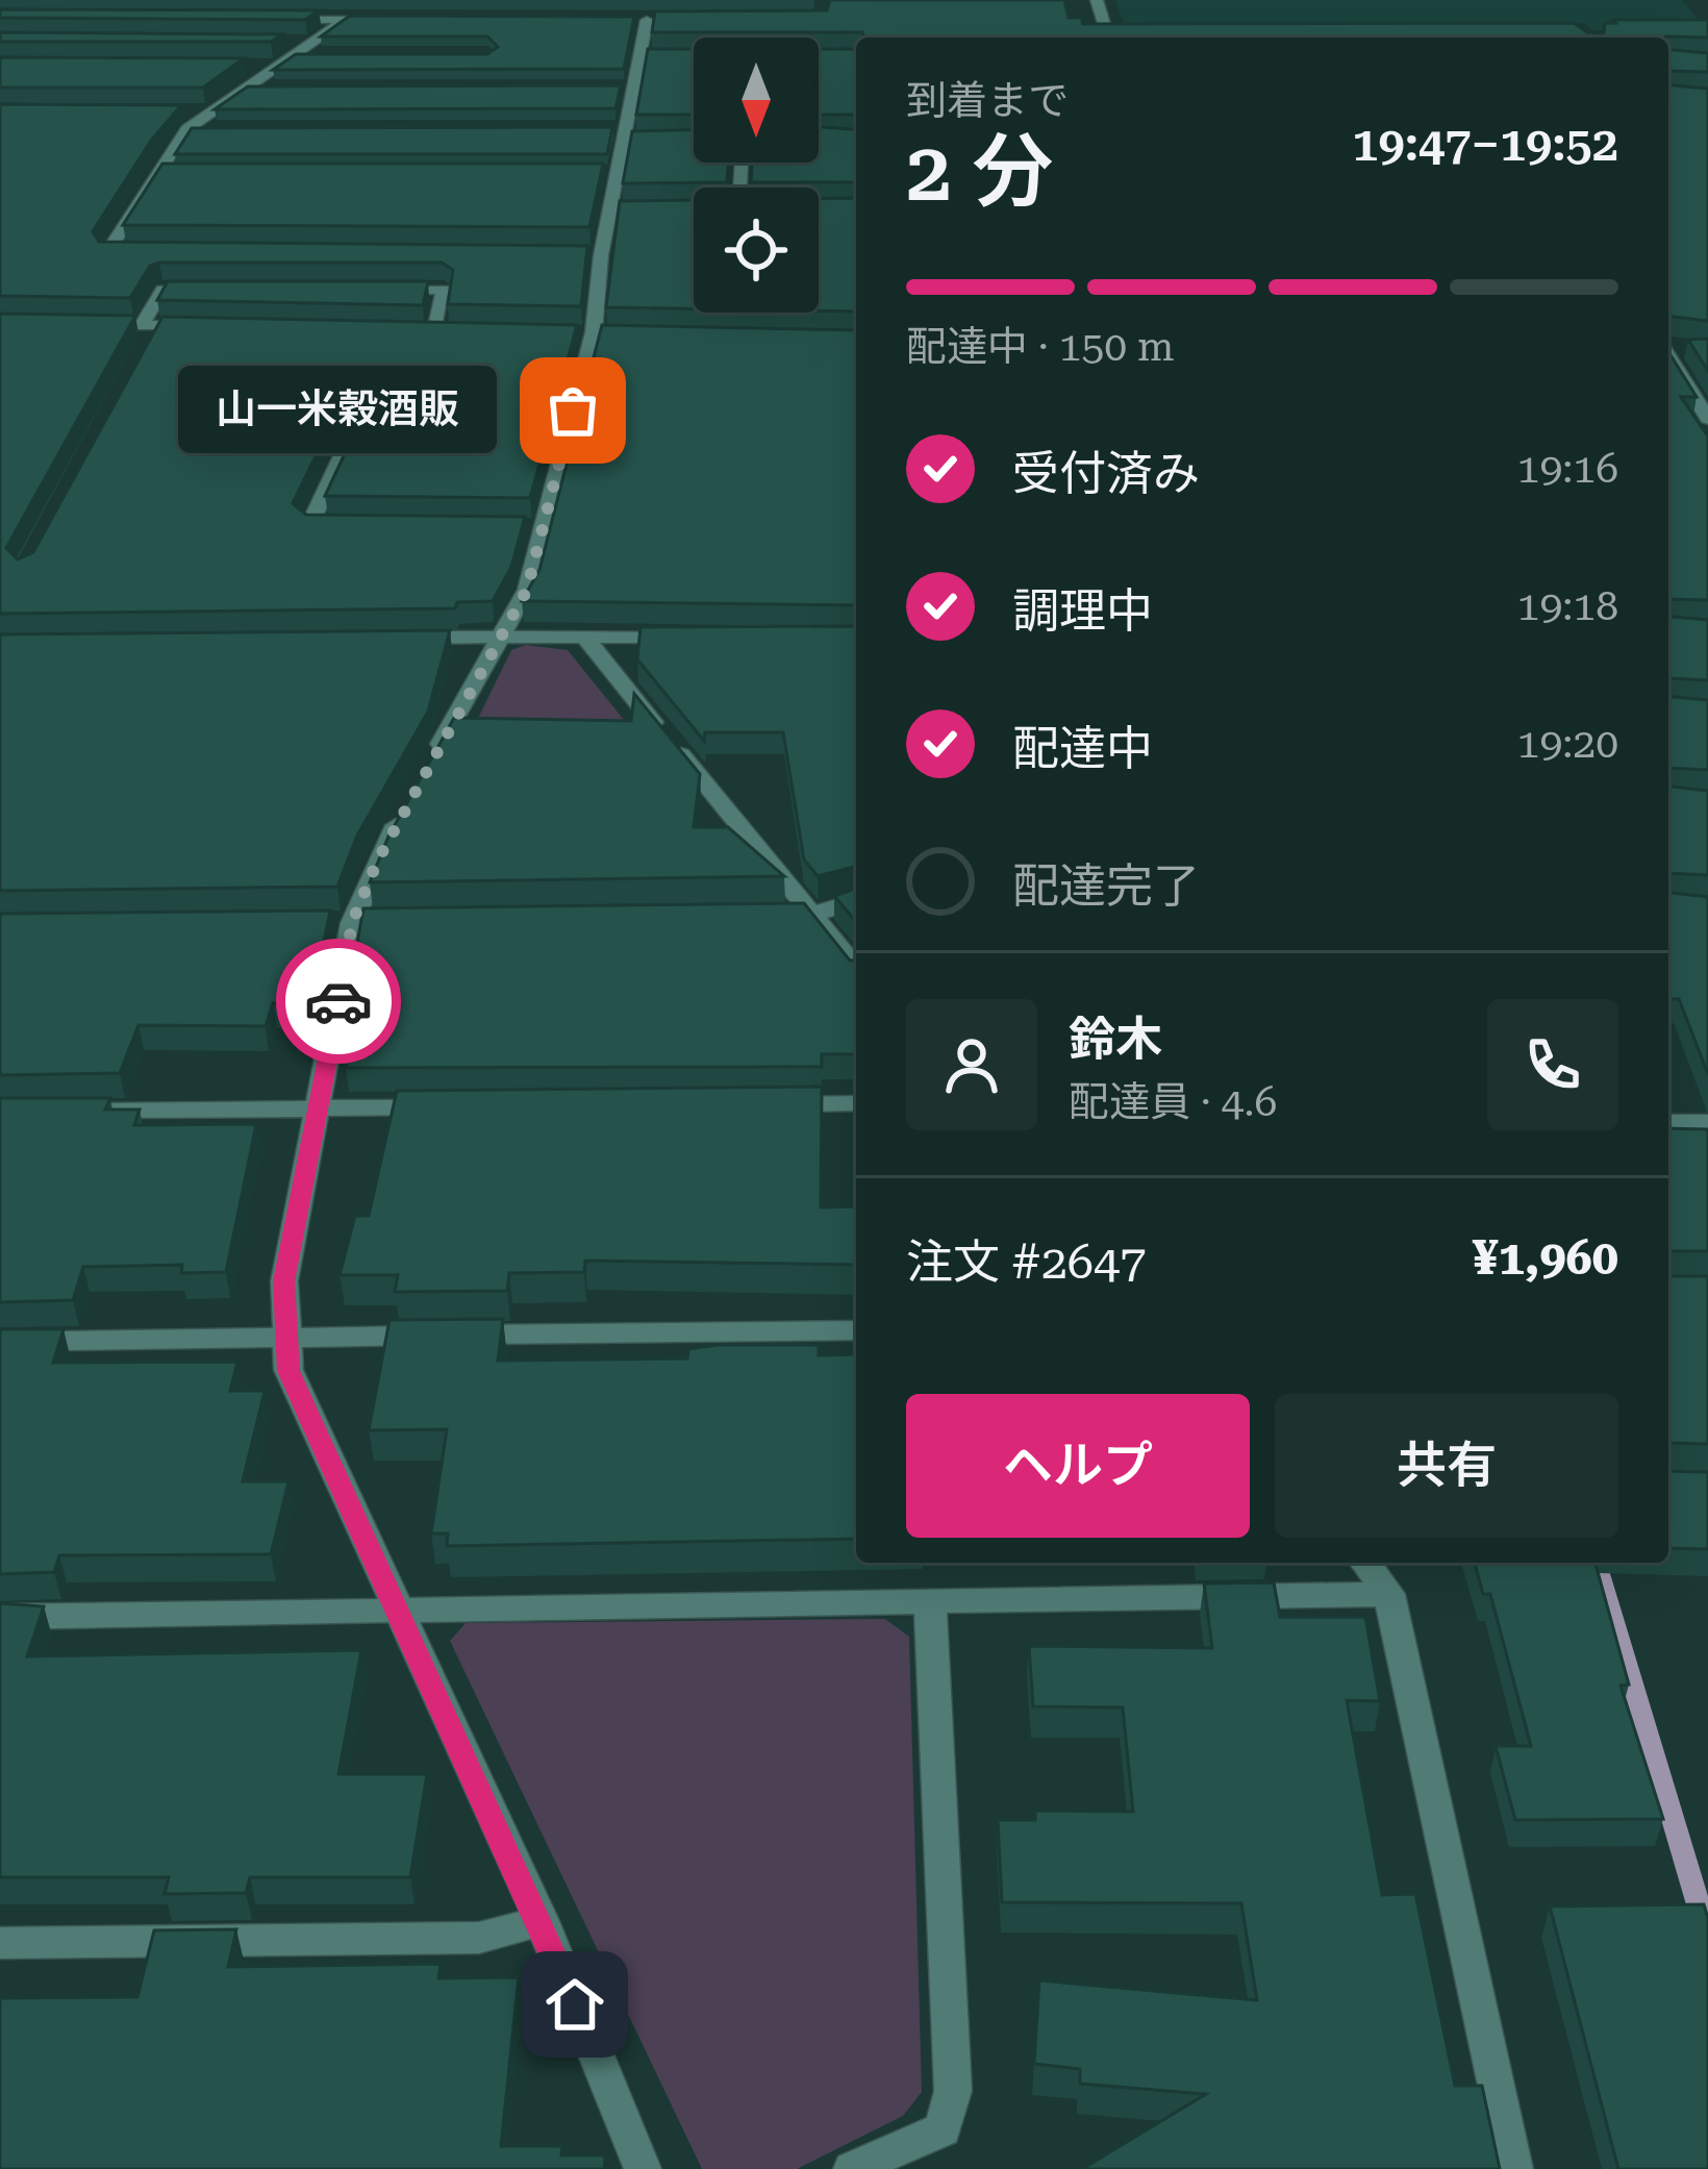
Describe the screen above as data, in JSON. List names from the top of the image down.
{
  "places": ["山一米穀酒販"],
  "north": "bottom",
  "page": {
    "heading": ["2 分", "到着まで", "19:47–19:52"],
    "panel": [
      "鈴木",
      "配達員 · 4.6",
      "注文 #2647",
      "¥1,960"
    ],
    "bar": "配達中 · 150 m",
    "bubble": "山一米穀酒販",
    "list": [
      ["受付済み", "19:16"],
      ["調理中", "19:18"],
      ["配達中", "19:20"],
      "配達完了"
    ],
    "buttons": ["ヘルプ", "共有"]
  }
}
